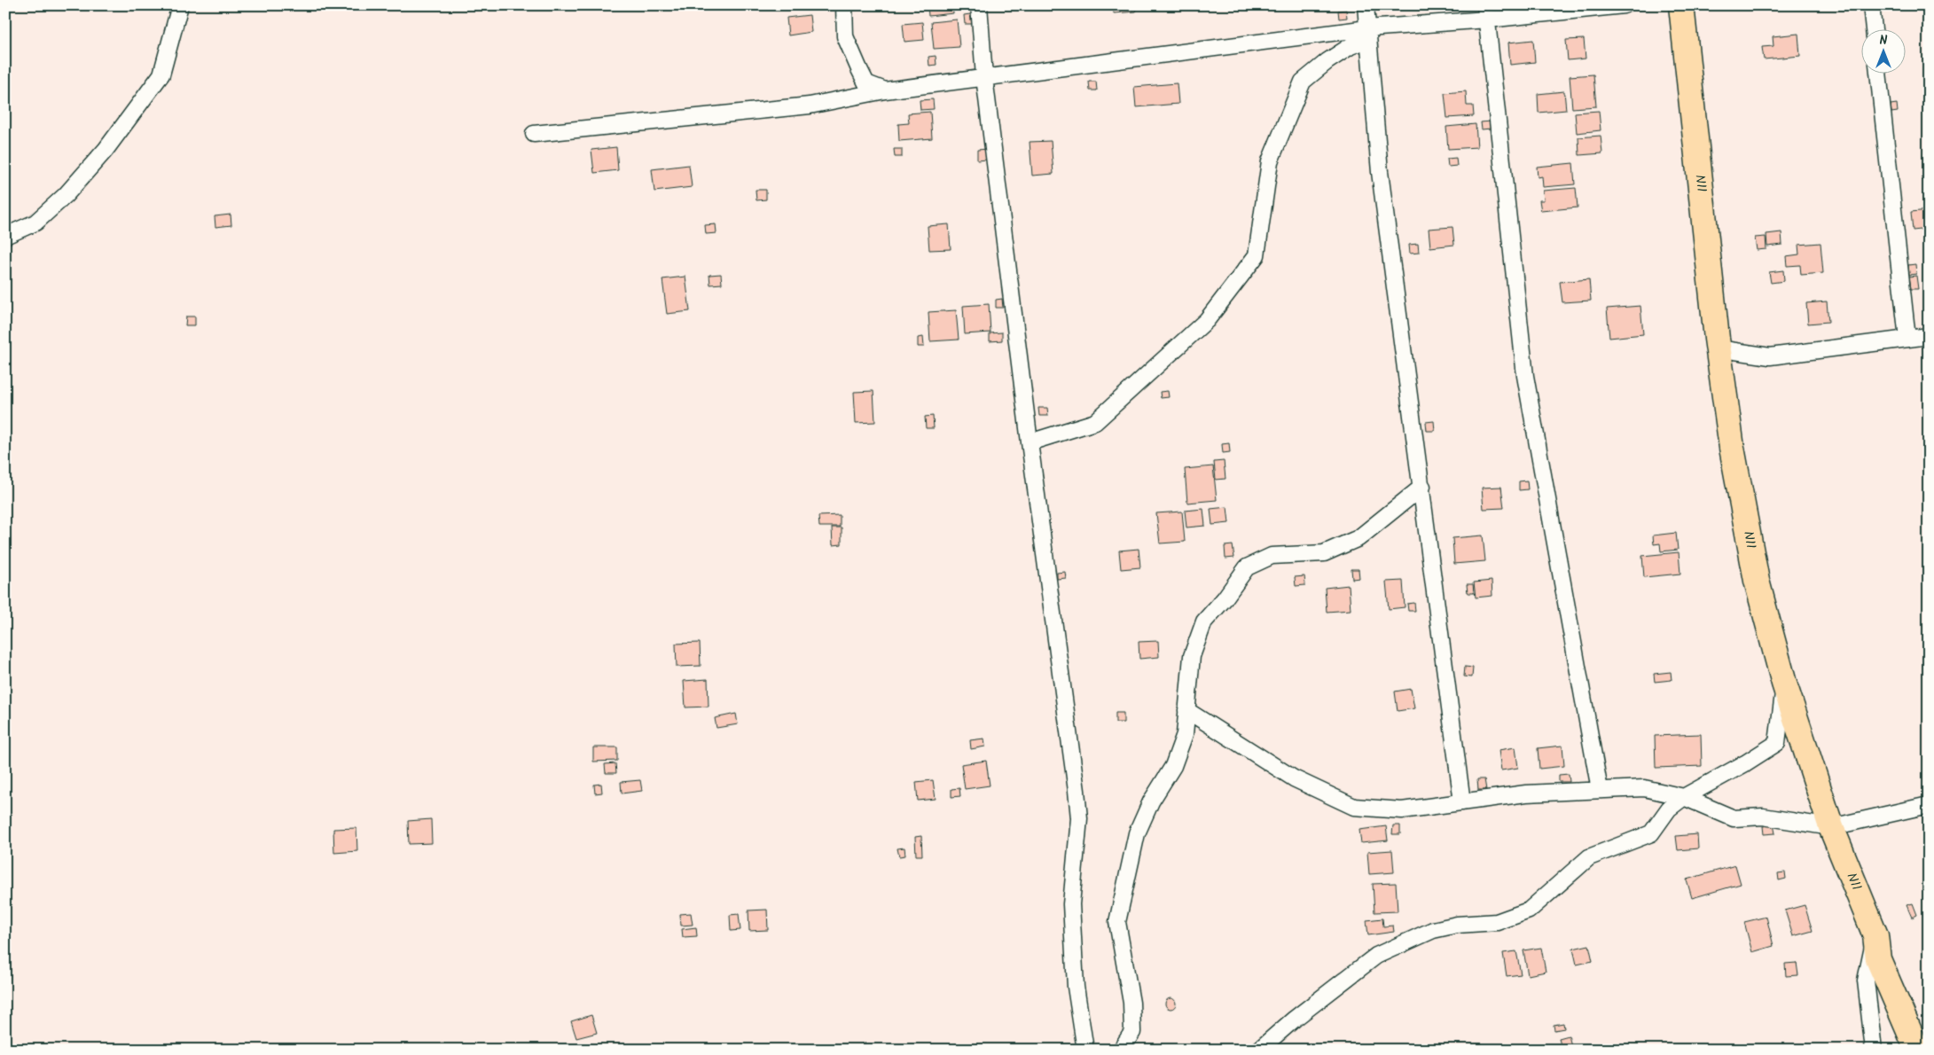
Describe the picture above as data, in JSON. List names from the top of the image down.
{
  "streets": {
    "main road": ["N11"]
  },
  "north": "top"
}
